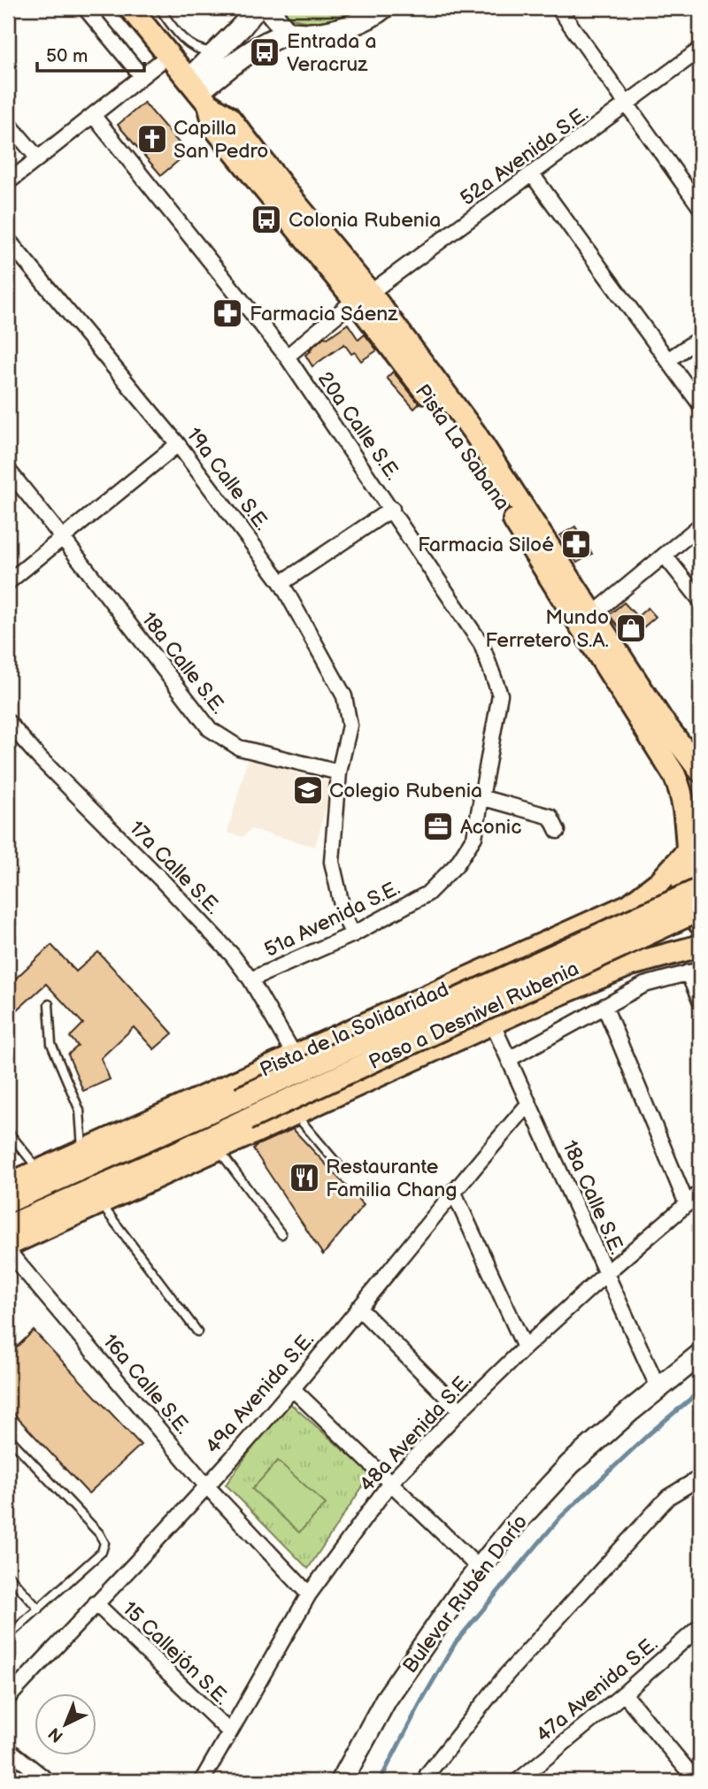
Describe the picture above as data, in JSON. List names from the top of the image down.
{
  "streets": {
    "main road": ["Pista La Sabana", "Paso a Desnivel Rubenia", "Pista de la Solidaridad"],
    "street": [
      "52a Avenida S.E.",
      "20a Calle S.E.",
      "19a Calle S.E.",
      "18a Calle S.E.",
      "17a Calle S.E.",
      "51a Avenida S.E.",
      "16a Calle S.E.",
      "49a Avenida S.E.",
      "48a Avenida S.E.",
      "Bulevar Rubén Darío",
      "15 Callejón S.E.",
      "47a Avenida S.E."
    ]
  },
  "crossings": [
    ["52a Avenida S.E.", "20a Calle S.E."],
    ["52a Avenida S.E.", "Pista La Sabana"],
    ["20a Calle S.E.", "51a Avenida S.E."],
    ["Pista La Sabana", "Pista de la Solidaridad"],
    ["19a Calle S.E.", "18a Calle S.E."],
    ["18a Calle S.E.", "49a Avenida S.E."],
    ["18a Calle S.E.", "48a Avenida S.E."],
    ["18a Calle S.E.", "Bulevar Rubén Darío"],
    ["17a Calle S.E.", "51a Avenida S.E."],
    ["17a Calle S.E.", "Pista de la Solidaridad"],
    ["16a Calle S.E.", "49a Avenida S.E."],
    ["16a Calle S.E.", "48a Avenida S.E."],
    ["49a Avenida S.E.", "15 Callejón S.E."],
    ["48a Avenida S.E.", "15 Callejón S.E."]
  ],
  "places": {
    "bus stop": ["Entrada a Veracruz", "Colonia Rubenia"],
    "church": ["Capilla San Pedro"],
    "pharmacy": ["Farmacia Sáenz", "Farmacia Siloé"],
    "shop": ["Mundo Ferretero S.A."],
    "school or university": ["Colegio Rubenia"],
    "office": ["Aconic"],
    "restaurant": ["Restaurante Familia Chang"]
  },
  "scale_bar": "50 m",
  "north": "bottom left"
}
